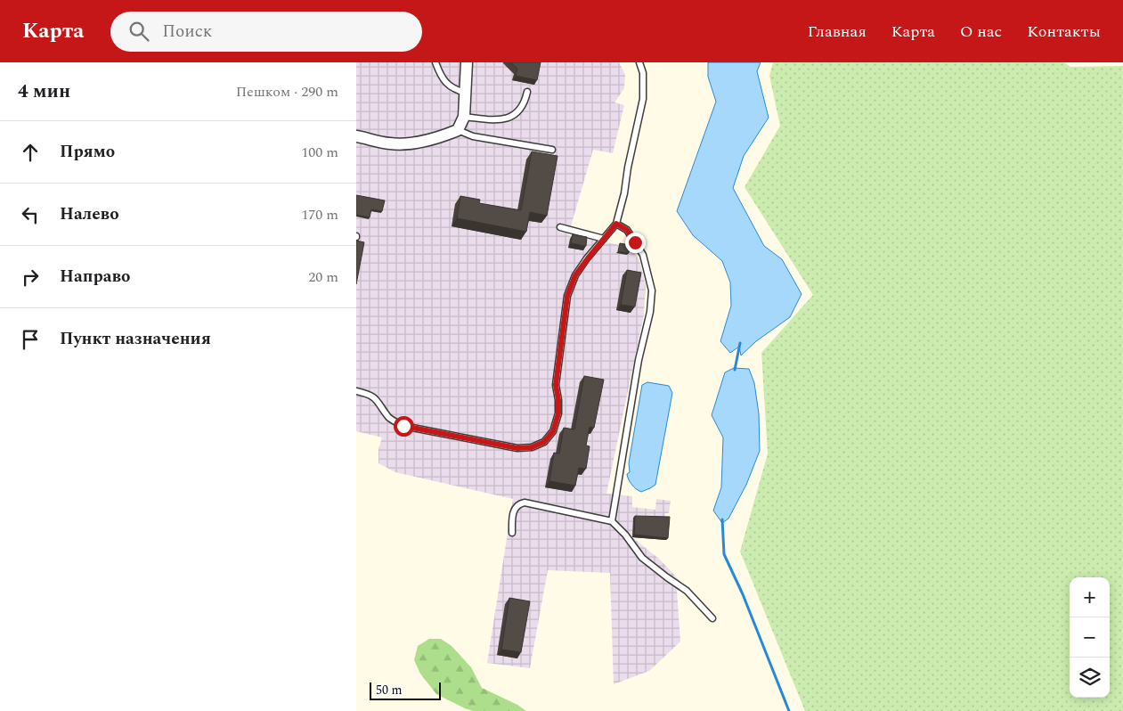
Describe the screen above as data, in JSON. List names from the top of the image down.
{
  "scale_bar": "50 m",
  "page": {
    "header": "Карта",
    "search": "Поиск",
    "nav": [
      "Главная",
      "Карта",
      "О нас",
      "Контакты"
    ],
    "heading": ["4 мин", "Пешком · 290 m"],
    "list": [
      ["Прямо", "100 m"],
      ["Налево", "170 m"],
      ["Направо", "20 m"],
      "Пункт назначения"
    ],
    "map_buttons": ["+", "−"],
    "scale": "50 m"
  }
}
